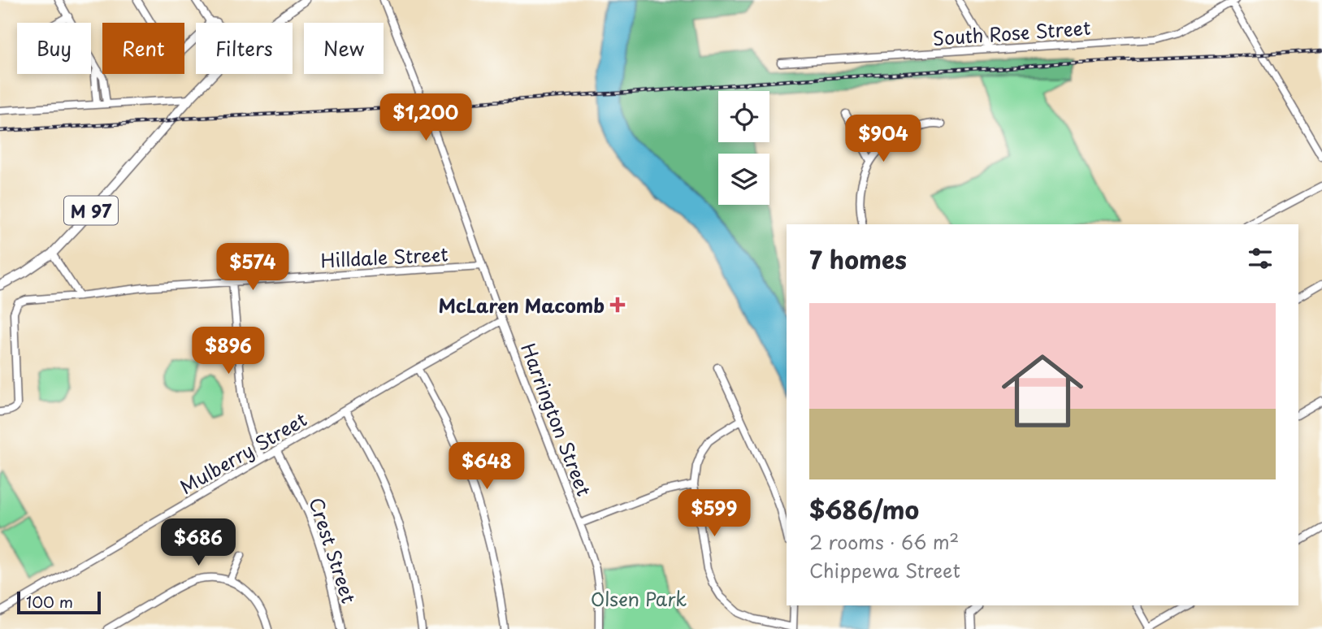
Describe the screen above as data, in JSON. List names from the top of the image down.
{
  "streets": {
    "main road": ["M 97"],
    "street": [
      "South Rose Street",
      "Hilldale Street",
      "Harrington Street",
      "Mulberry Street",
      "Crest Street"
    ]
  },
  "crossings": [
    ["Hilldale Street", "Harrington Street"],
    ["Harrington Street", "Mulberry Street"],
    ["Mulberry Street", "Crest Street"]
  ],
  "parks": ["Olsen Park"],
  "places": {
    "health": ["McLaren Macomb"]
  },
  "scale_bar": "100 m",
  "page": {
    "chip": [
      "Buy",
      "Rent",
      "Filters",
      "New"
    ],
    "price": [
      "$1,200",
      "$904",
      "$574",
      "$896",
      "$648",
      "$599",
      "$686"
    ],
    "heading": "7 homes",
    "list": [
      {
        "name": "$686/mo",
        "note": "2 rooms · 66 m² · Chippewa Street"
      }
    ],
    "scale": "100 m"
  }
}
